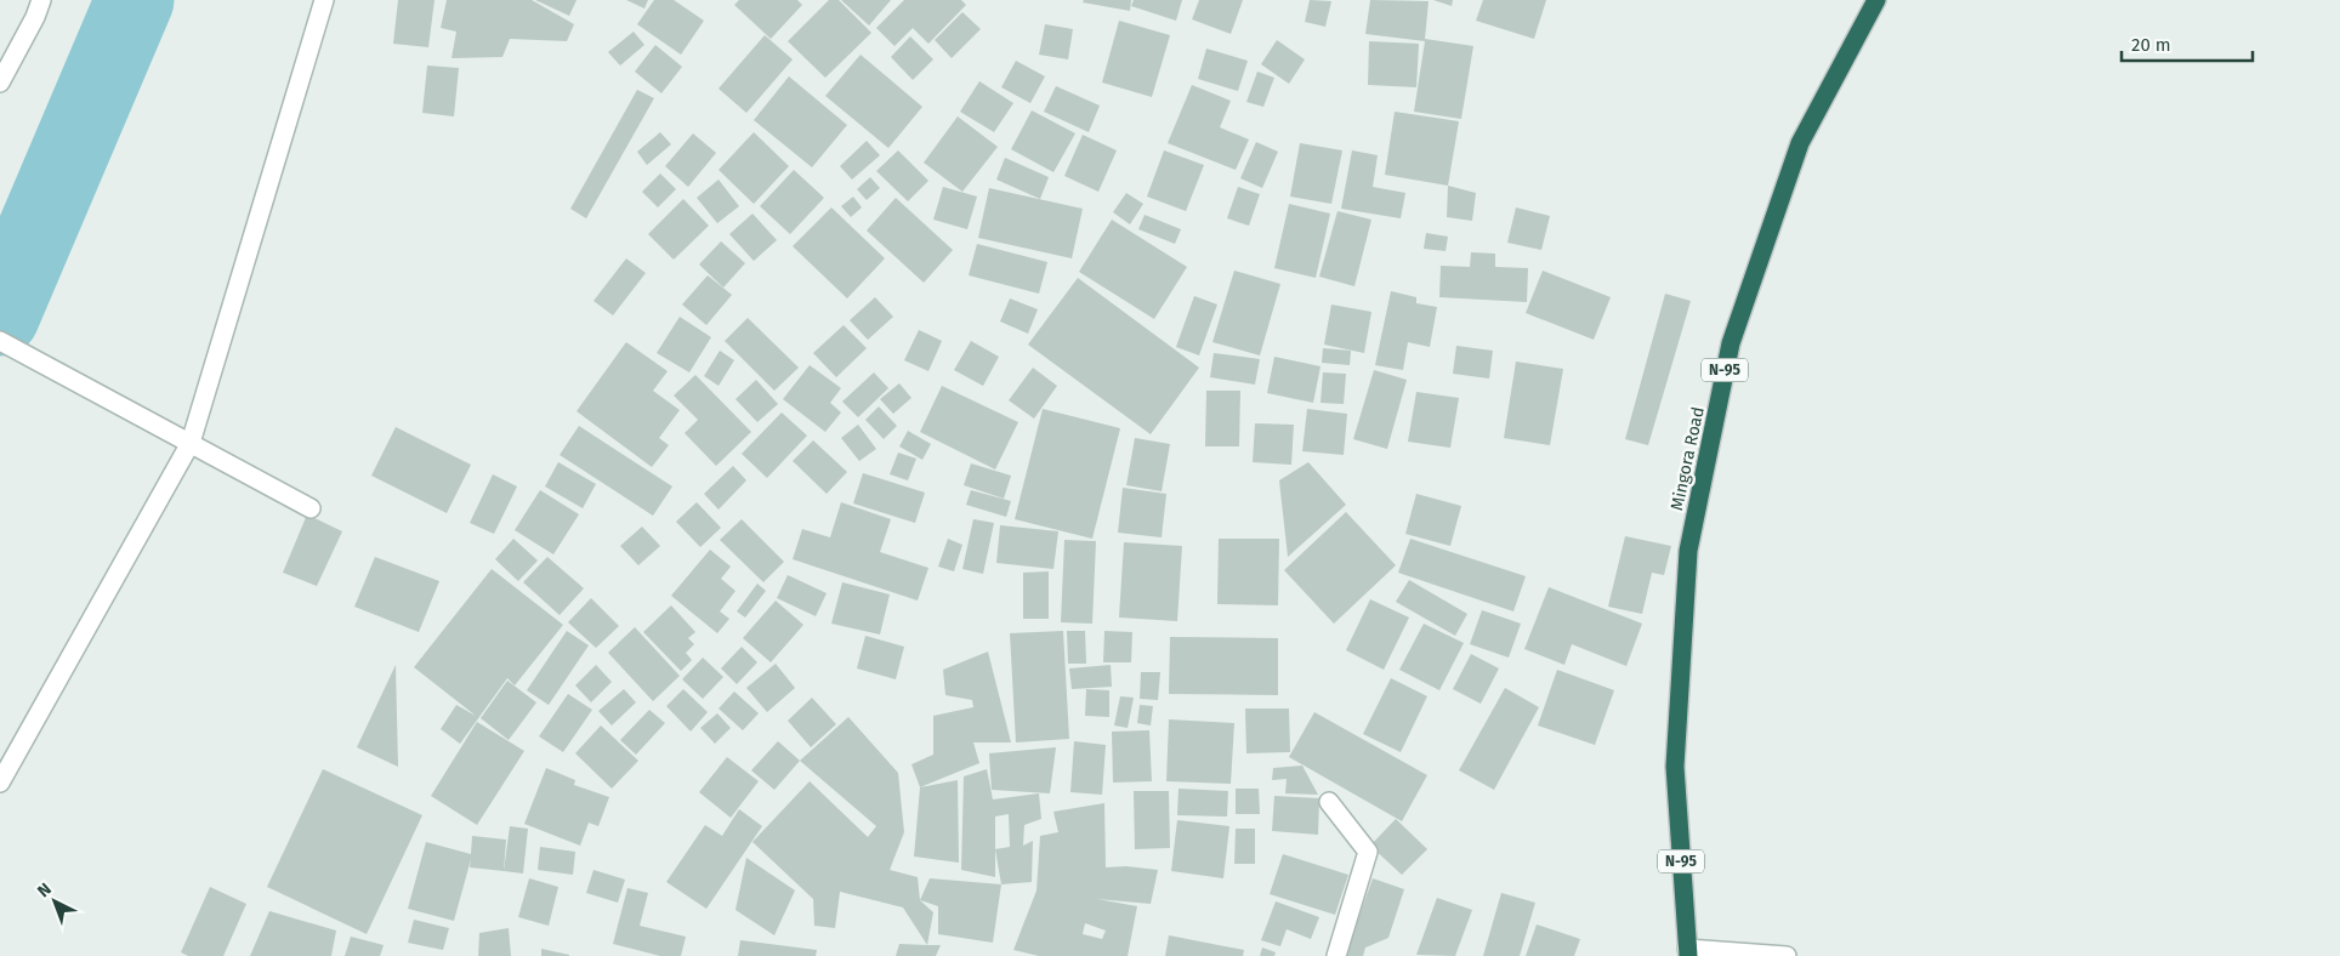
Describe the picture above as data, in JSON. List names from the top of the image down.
{
  "streets": {
    "highway": ["N-95", "Mingora Road"]
  },
  "scale_bar": "20 m",
  "north": "top left"
}
